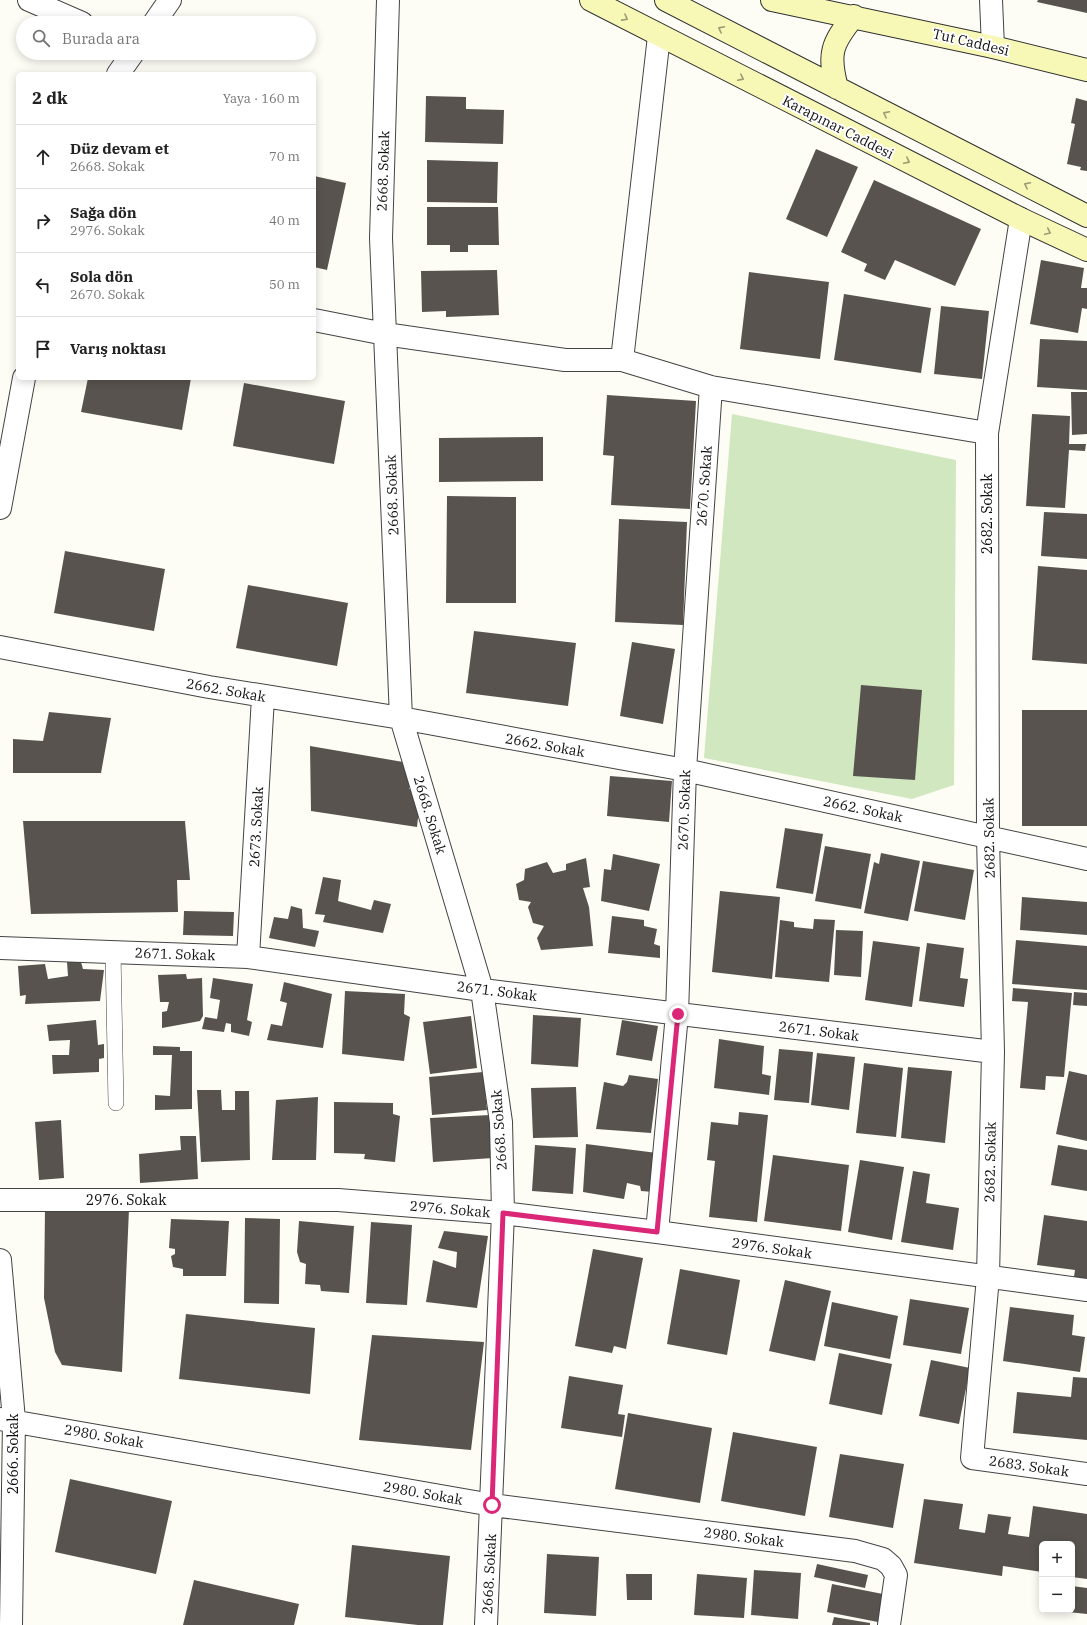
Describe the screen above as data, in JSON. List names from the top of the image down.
{
  "streets": {
    "main road": ["Tut Caddesi", "Karapınar Caddesi"],
    "street": [
      "2668. Sokak",
      "2670. Sokak",
      "2682. Sokak",
      "2662. Sokak",
      "2673. Sokak",
      "2671. Sokak",
      "2976. Sokak",
      "2980. Sokak",
      "2666. Sokak",
      "2683. Sokak"
    ]
  },
  "crossings": [
    ["Karapınar Caddesi", "2682. Sokak"],
    ["2668. Sokak", "2662. Sokak"],
    ["2668. Sokak", "2671. Sokak"],
    ["2668. Sokak", "2976. Sokak"],
    ["2668. Sokak", "2980. Sokak"],
    ["2670. Sokak", "2662. Sokak"],
    ["2670. Sokak", "2671. Sokak"],
    ["2670. Sokak", "2976. Sokak"],
    ["2682. Sokak", "2662. Sokak"],
    ["2682. Sokak", "2671. Sokak"],
    ["2682. Sokak", "2976. Sokak"],
    ["2682. Sokak", "2683. Sokak"],
    ["2662. Sokak", "2673. Sokak"],
    ["2673. Sokak", "2671. Sokak"],
    ["2980. Sokak", "2666. Sokak"]
  ],
  "page": {
    "search": "Burada ara",
    "heading": ["2 dk", "Yaya · 160 m"],
    "list": [
      ["Düz devam et", "2668. Sokak", "70 m"],
      ["Sağa dön", "2976. Sokak", "40 m"],
      ["Sola dön", "2670. Sokak", "50 m"],
      "Varış noktası"
    ],
    "map_buttons": ["+", "−"]
  }
}
